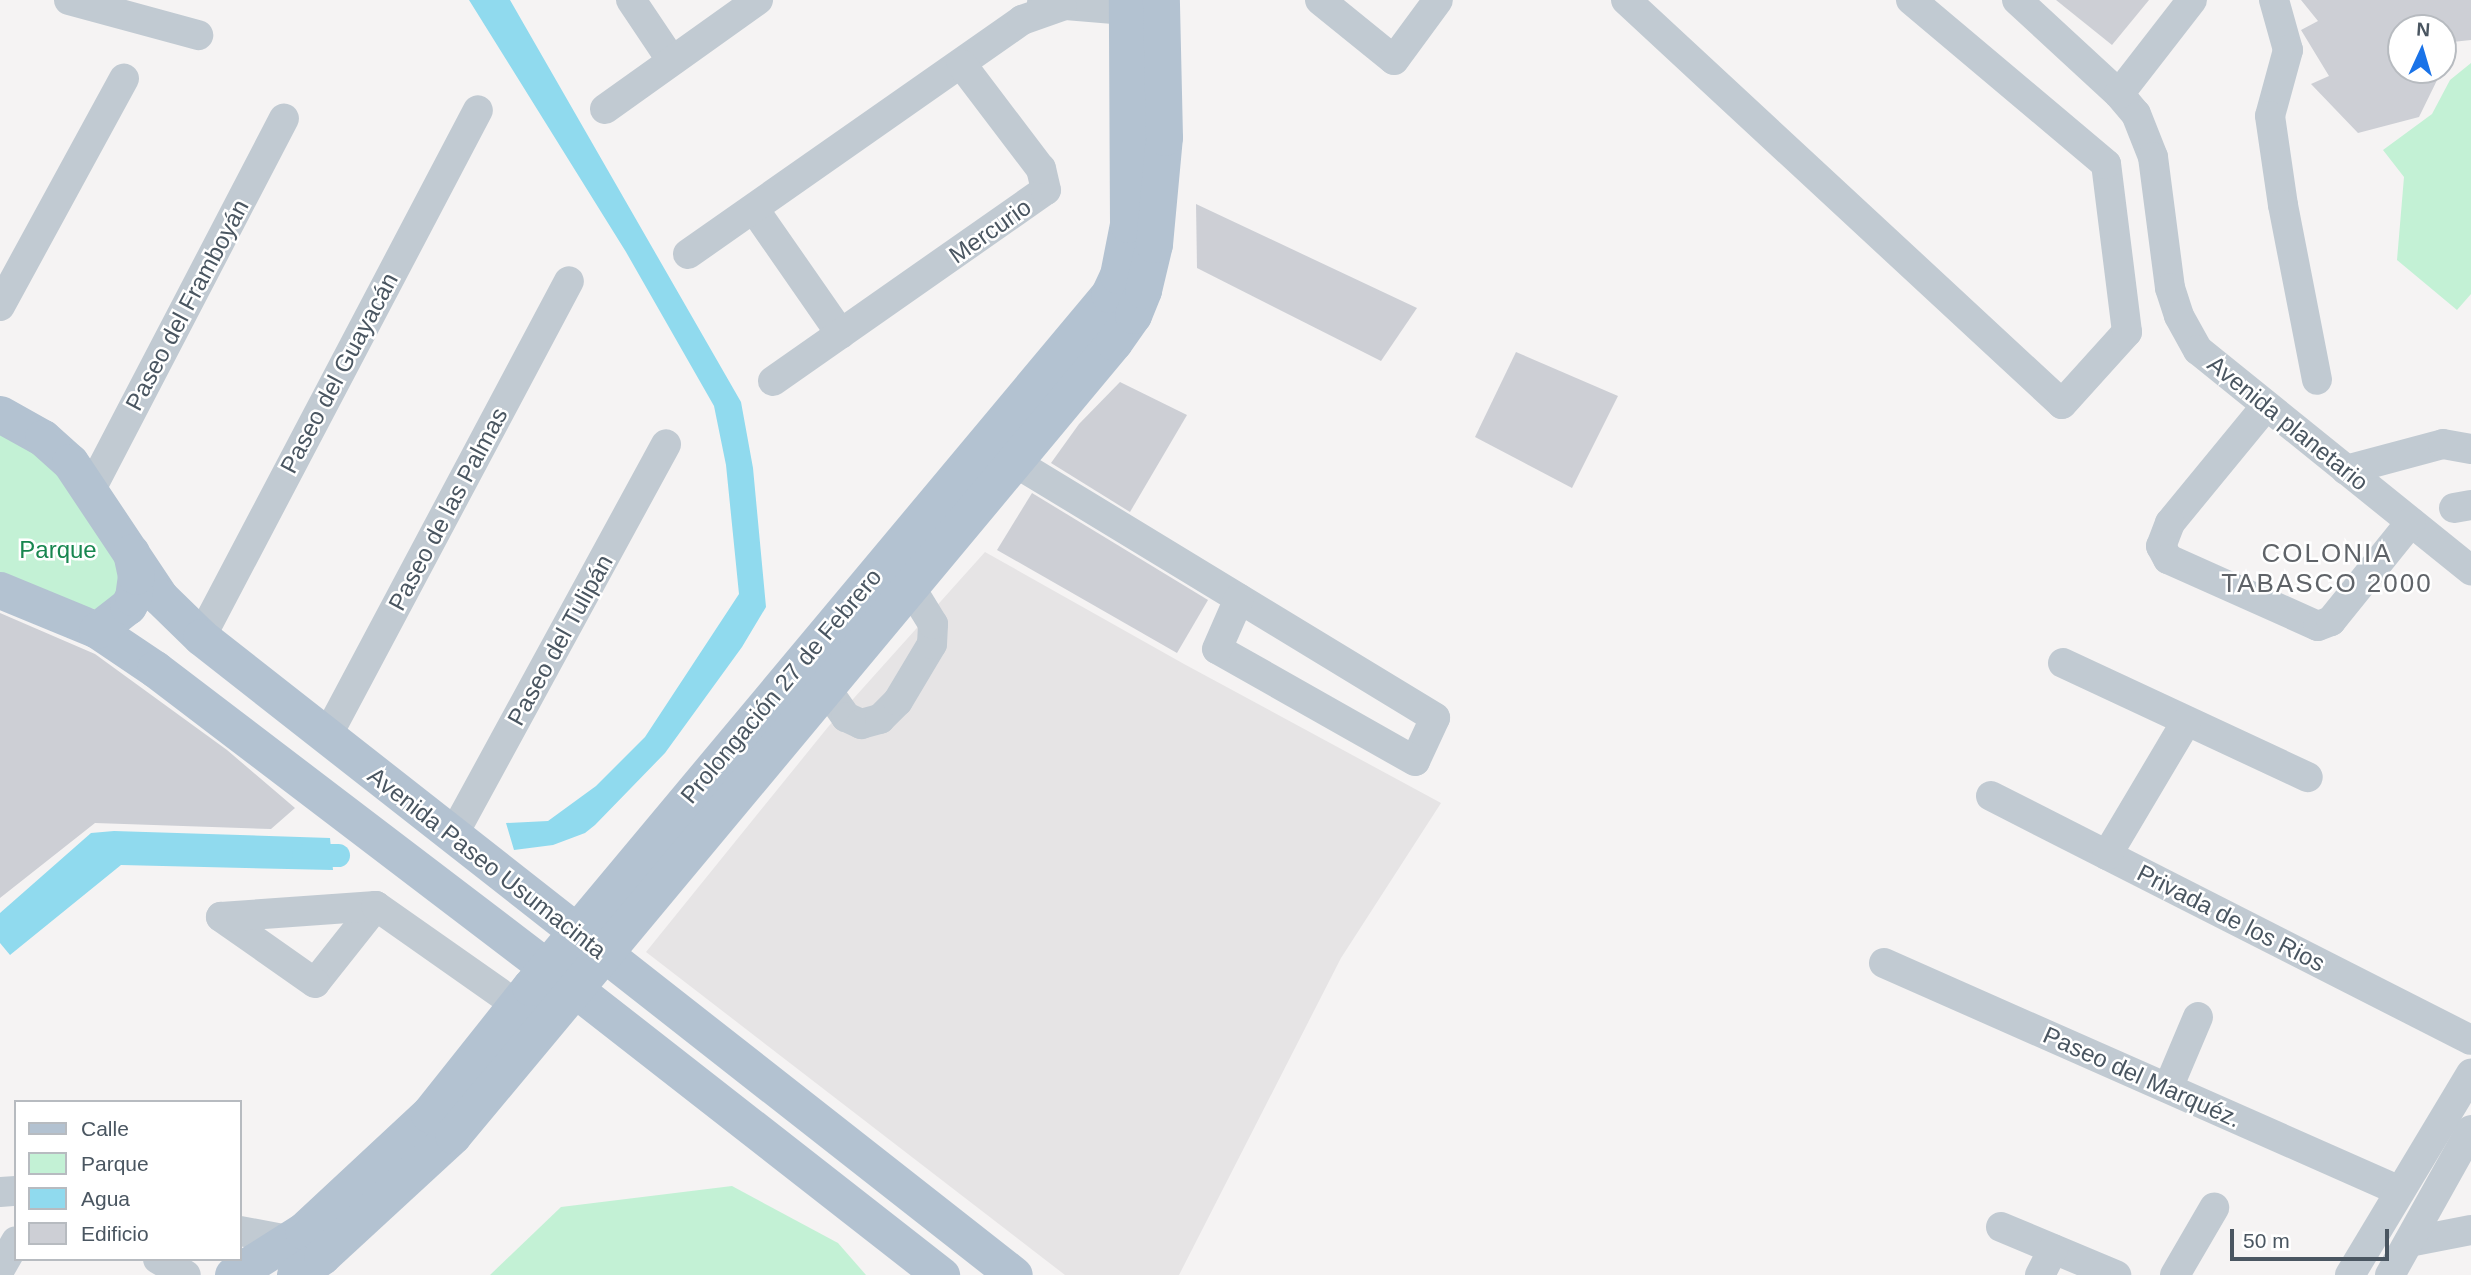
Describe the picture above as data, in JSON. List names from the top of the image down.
{
  "streets": {
    "main road": ["Prolongación 27 de Febrero", "Avenida Paseo Usumacinta"],
    "street": [
      "Mercurio",
      "Paseo del Framboyán",
      "Paseo del Guayacán",
      "Avenida planetario",
      "Paseo de las Palmas",
      "Paseo del Tulipán",
      "Privada de los Rios",
      "Paseo del Marquéz."
    ]
  },
  "crossings": [
    ["Paseo del Framboyán", "Avenida Paseo Usumacinta"],
    ["Paseo del Guayacán", "Avenida Paseo Usumacinta"],
    ["Paseo de las Palmas", "Avenida Paseo Usumacinta"],
    ["Paseo del Tulipán", "Avenida Paseo Usumacinta"],
    ["Prolongación 27 de Febrero", "Avenida Paseo Usumacinta"]
  ],
  "districts": ["COLONIA TABASCO 2000"],
  "parks": ["Parque"],
  "legend": [
    "Calle",
    "Parque",
    "Agua",
    "Edificio"
  ],
  "scale_bar": "50 m",
  "north": "top"
}
